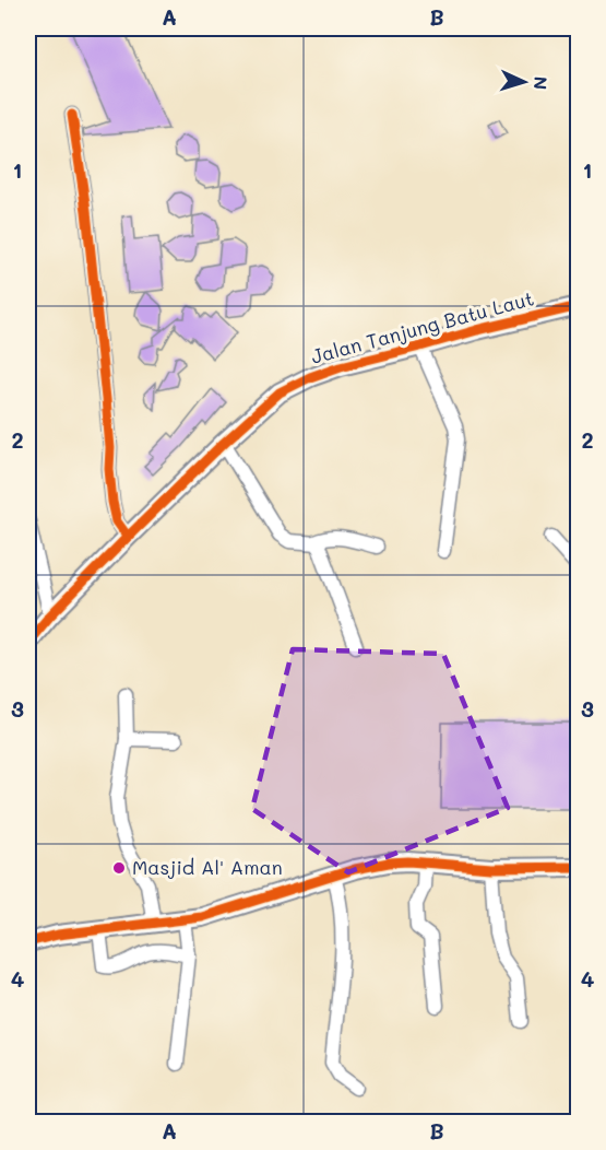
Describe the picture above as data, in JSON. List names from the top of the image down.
{
  "streets": {
    "street": ["Jalan Tanjung Batu Laut"]
  },
  "places": ["Masjid Al' Aman"],
  "north": "right",
  "grid": {
    "columns": ["A", "B"],
    "rows": [
      "1",
      "2",
      "3",
      "4"
    ]
  }
}
